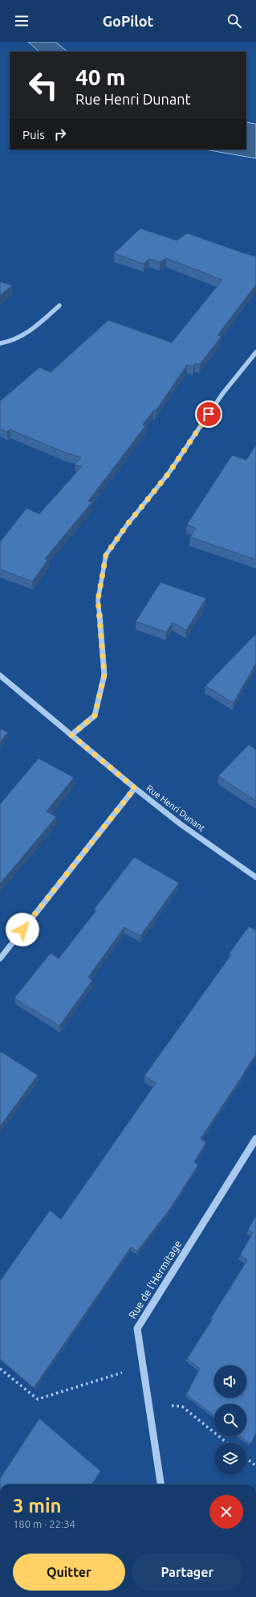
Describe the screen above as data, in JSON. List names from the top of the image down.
{
  "streets": {
    "street": ["Rue Henri Dunant", "Rue de l'Hermitage"]
  },
  "page": {
    "header": "GoPilot",
    "turn": ["40 m", "Rue Henri Dunant"],
    "then": "Puis",
    "heading": ["3 min", "180 m · 22:34"],
    "buttons": ["Quitter", "Partager"]
  }
}
